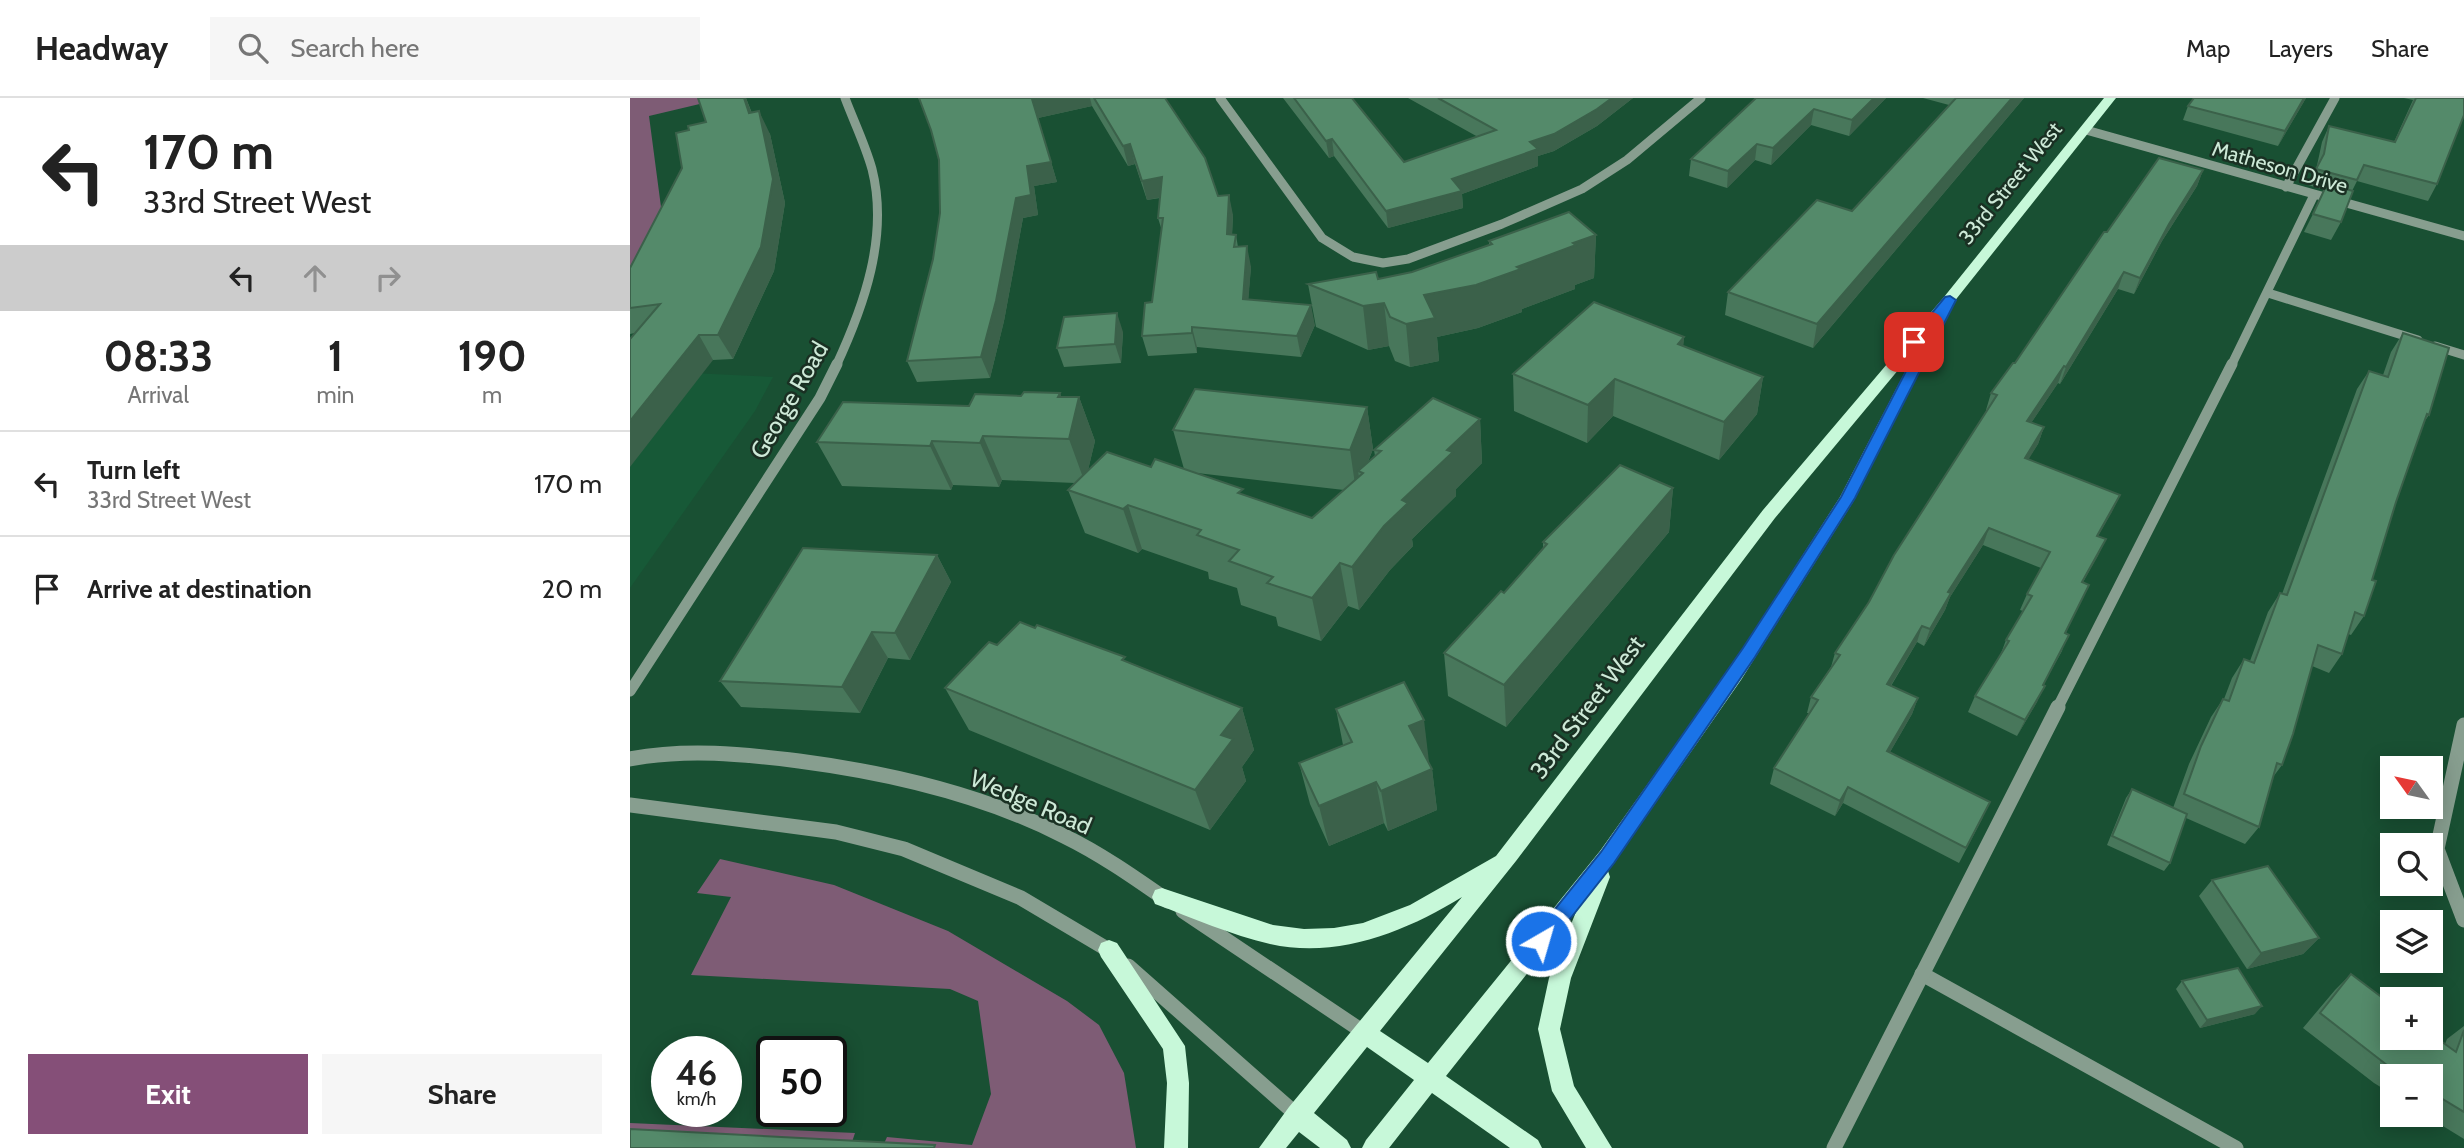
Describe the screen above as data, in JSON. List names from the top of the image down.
{
  "streets": {
    "main road": ["33rd Street West"],
    "street": ["Matheson Drive", "George Road", "Wedge Road"]
  },
  "crossings": [
    ["Matheson Drive", "33rd Street West"],
    ["33rd Street West", "Wedge Road"]
  ],
  "north": "top left",
  "page": {
    "header": "Headway",
    "search": "Search here",
    "nav": ["Map", "Layers", "Share"],
    "turn": ["170 m", "33rd Street West"],
    "eta": [
      "08:33",
      "Arrival",
      "1",
      "min",
      "190",
      "m"
    ],
    "list": [
      {
        "name": "Turn left",
        "note": "33rd Street West",
        "value": "170 m"
      },
      {
        "name": "Arrive at destination",
        "value": "20 m"
      }
    ],
    "map_buttons": ["+", "−"],
    "speed": "46 km/h",
    "limit": "50",
    "buttons": ["Exit", "Share"]
  }
}
